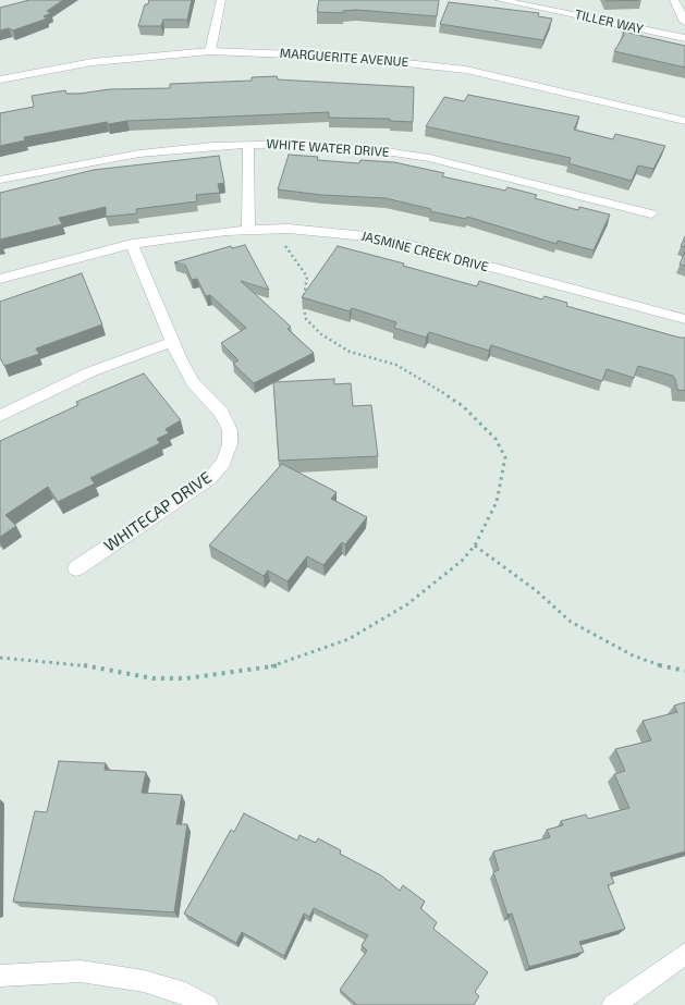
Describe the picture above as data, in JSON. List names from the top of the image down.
{
  "streets": {
    "street": [
      "TILLER WAY",
      "MARGUERITE AVENUE",
      "WHITE WATER DRIVE",
      "JASMINE CREEK DRIVE",
      "WHITECAP DRIVE"
    ]
  },
  "crossings": [
    ["JASMINE CREEK DRIVE", "WHITECAP DRIVE"]
  ]
}
